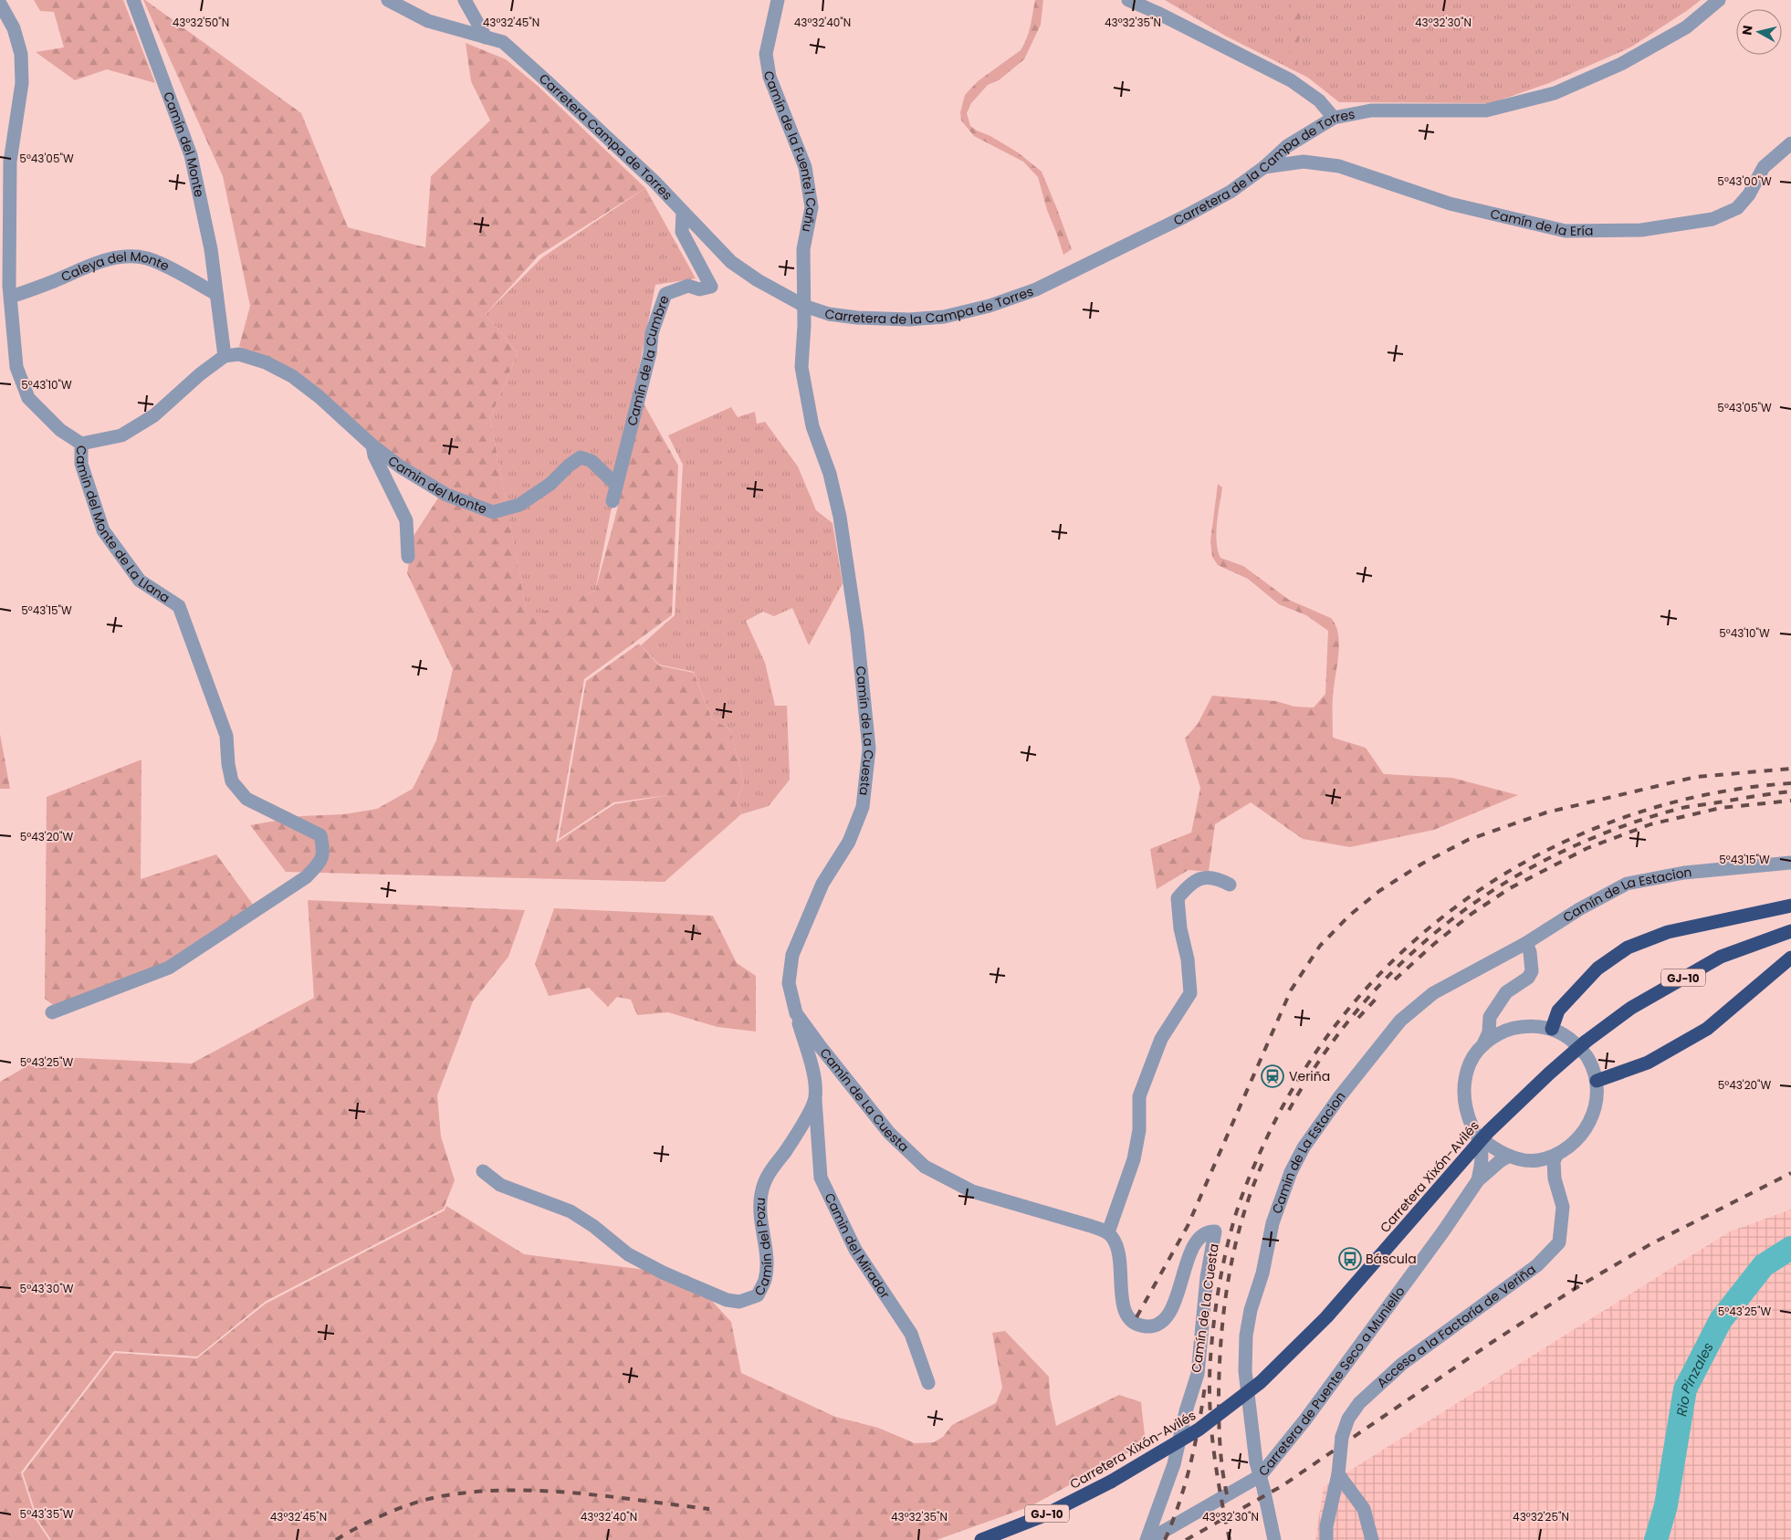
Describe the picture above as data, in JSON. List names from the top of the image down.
{
  "streets": {
    "highway": ["GJ-10", "Carretera Xixón-Avilés"],
    "street": [
      "Carretera Campa de Torres",
      "Camín del Monte",
      "Camín de la Fuente'l Cañu",
      "Carretera de la Campa de Torres",
      "Camín de la Ería",
      "Caleya del Monte",
      "Camín de la Cumbre",
      "Camin del Monte",
      "Camin del Monte de La Llana",
      "Camín de La Cuesta",
      "Camín de La Estacion",
      "Camin de La Estacion",
      "Camín del Pozu",
      "Camin del Mirador",
      "Acceso a la Factoría de Veriña",
      "Carretera de Puente Seco a Muniello"
    ]
  },
  "crossings": [
    ["Carretera Campa de Torres", "Camín de la Fuente'l Cañu"],
    ["Carretera Campa de Torres", "Carretera de la Campa de Torres"],
    ["Carretera Campa de Torres", "Camín de la Cumbre"],
    ["Carretera Campa de Torres", "Camín de La Cuesta"],
    ["Camín del Monte", "Caleya del Monte"],
    ["Camín de la Fuente'l Cañu", "Carretera de la Campa de Torres"],
    ["Camín de la Fuente'l Cañu", "Camín de La Cuesta"],
    ["Carretera de la Campa de Torres", "Camín de la Ería"],
    ["Carretera de la Campa de Torres", "Camín de La Cuesta"],
    ["Caleya del Monte", "Camin del Monte de La Llana"],
    ["Camín de la Cumbre", "Camin del Monte"],
    ["Camín de La Cuesta", "Carretera de Puente Seco a Muniello"],
    ["Camín de La Estacion", "Camin de La Estacion"],
    ["Camin de La Estacion", "Carretera de Puente Seco a Muniello"],
    ["Camín del Pozu", "Camin del Mirador"],
    ["Acceso a la Factoría de Veriña", "Carretera de Puente Seco a Muniello"]
  ],
  "water": ["Rio Pinzales"],
  "places": {
    "station": ["Veriña"],
    "bus stop": ["Báscula"]
  },
  "north": "left",
  "coordinates": [
    "43°32'50\"N",
    "43°32'45\"N",
    "43°32'40\"N",
    "43°32'35\"N",
    "43°32'30\"N",
    "5°43'05\"W",
    "5°43'00\"W",
    "5°43'10\"W",
    "5°43'15\"W",
    "5°43'20\"W",
    "5°43'25\"W",
    "5°43'30\"W",
    "5°43'35\"W",
    "43°32'25\"N"
  ]
}
